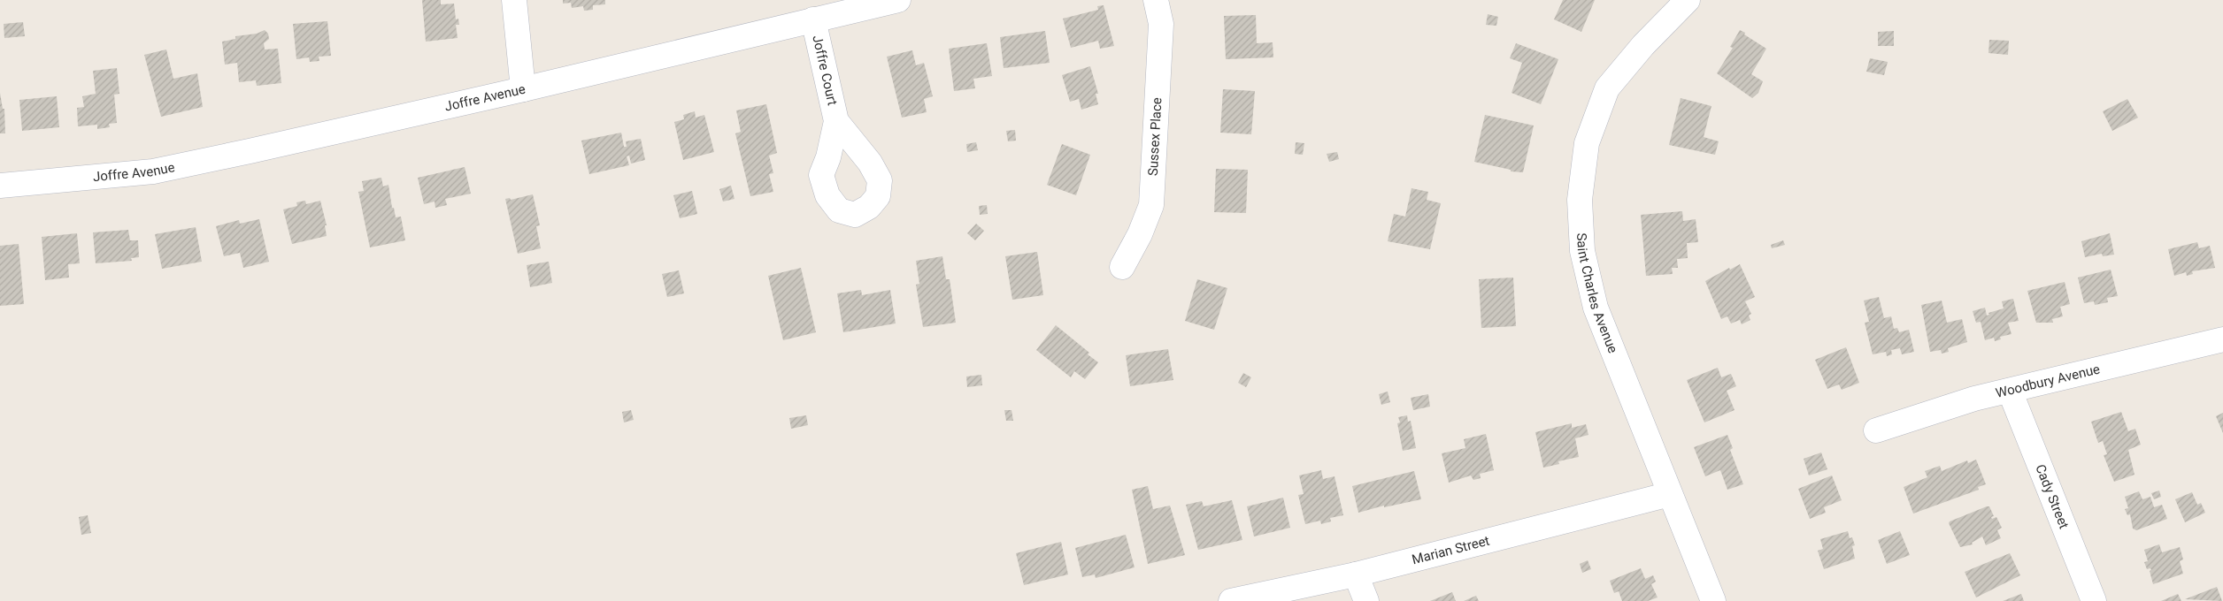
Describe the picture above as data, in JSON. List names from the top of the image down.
{
  "streets": {
    "street": [
      "Joffre Court",
      "Joffre Avenue",
      "Sussex Place",
      "Saint Charles Avenue",
      "Woodbury Avenue",
      "Cady Street",
      "Marian Street"
    ]
  },
  "crossings": [
    ["Joffre Court", "Joffre Avenue"],
    ["Saint Charles Avenue", "Marian Street"],
    ["Woodbury Avenue", "Cady Street"]
  ]
}
